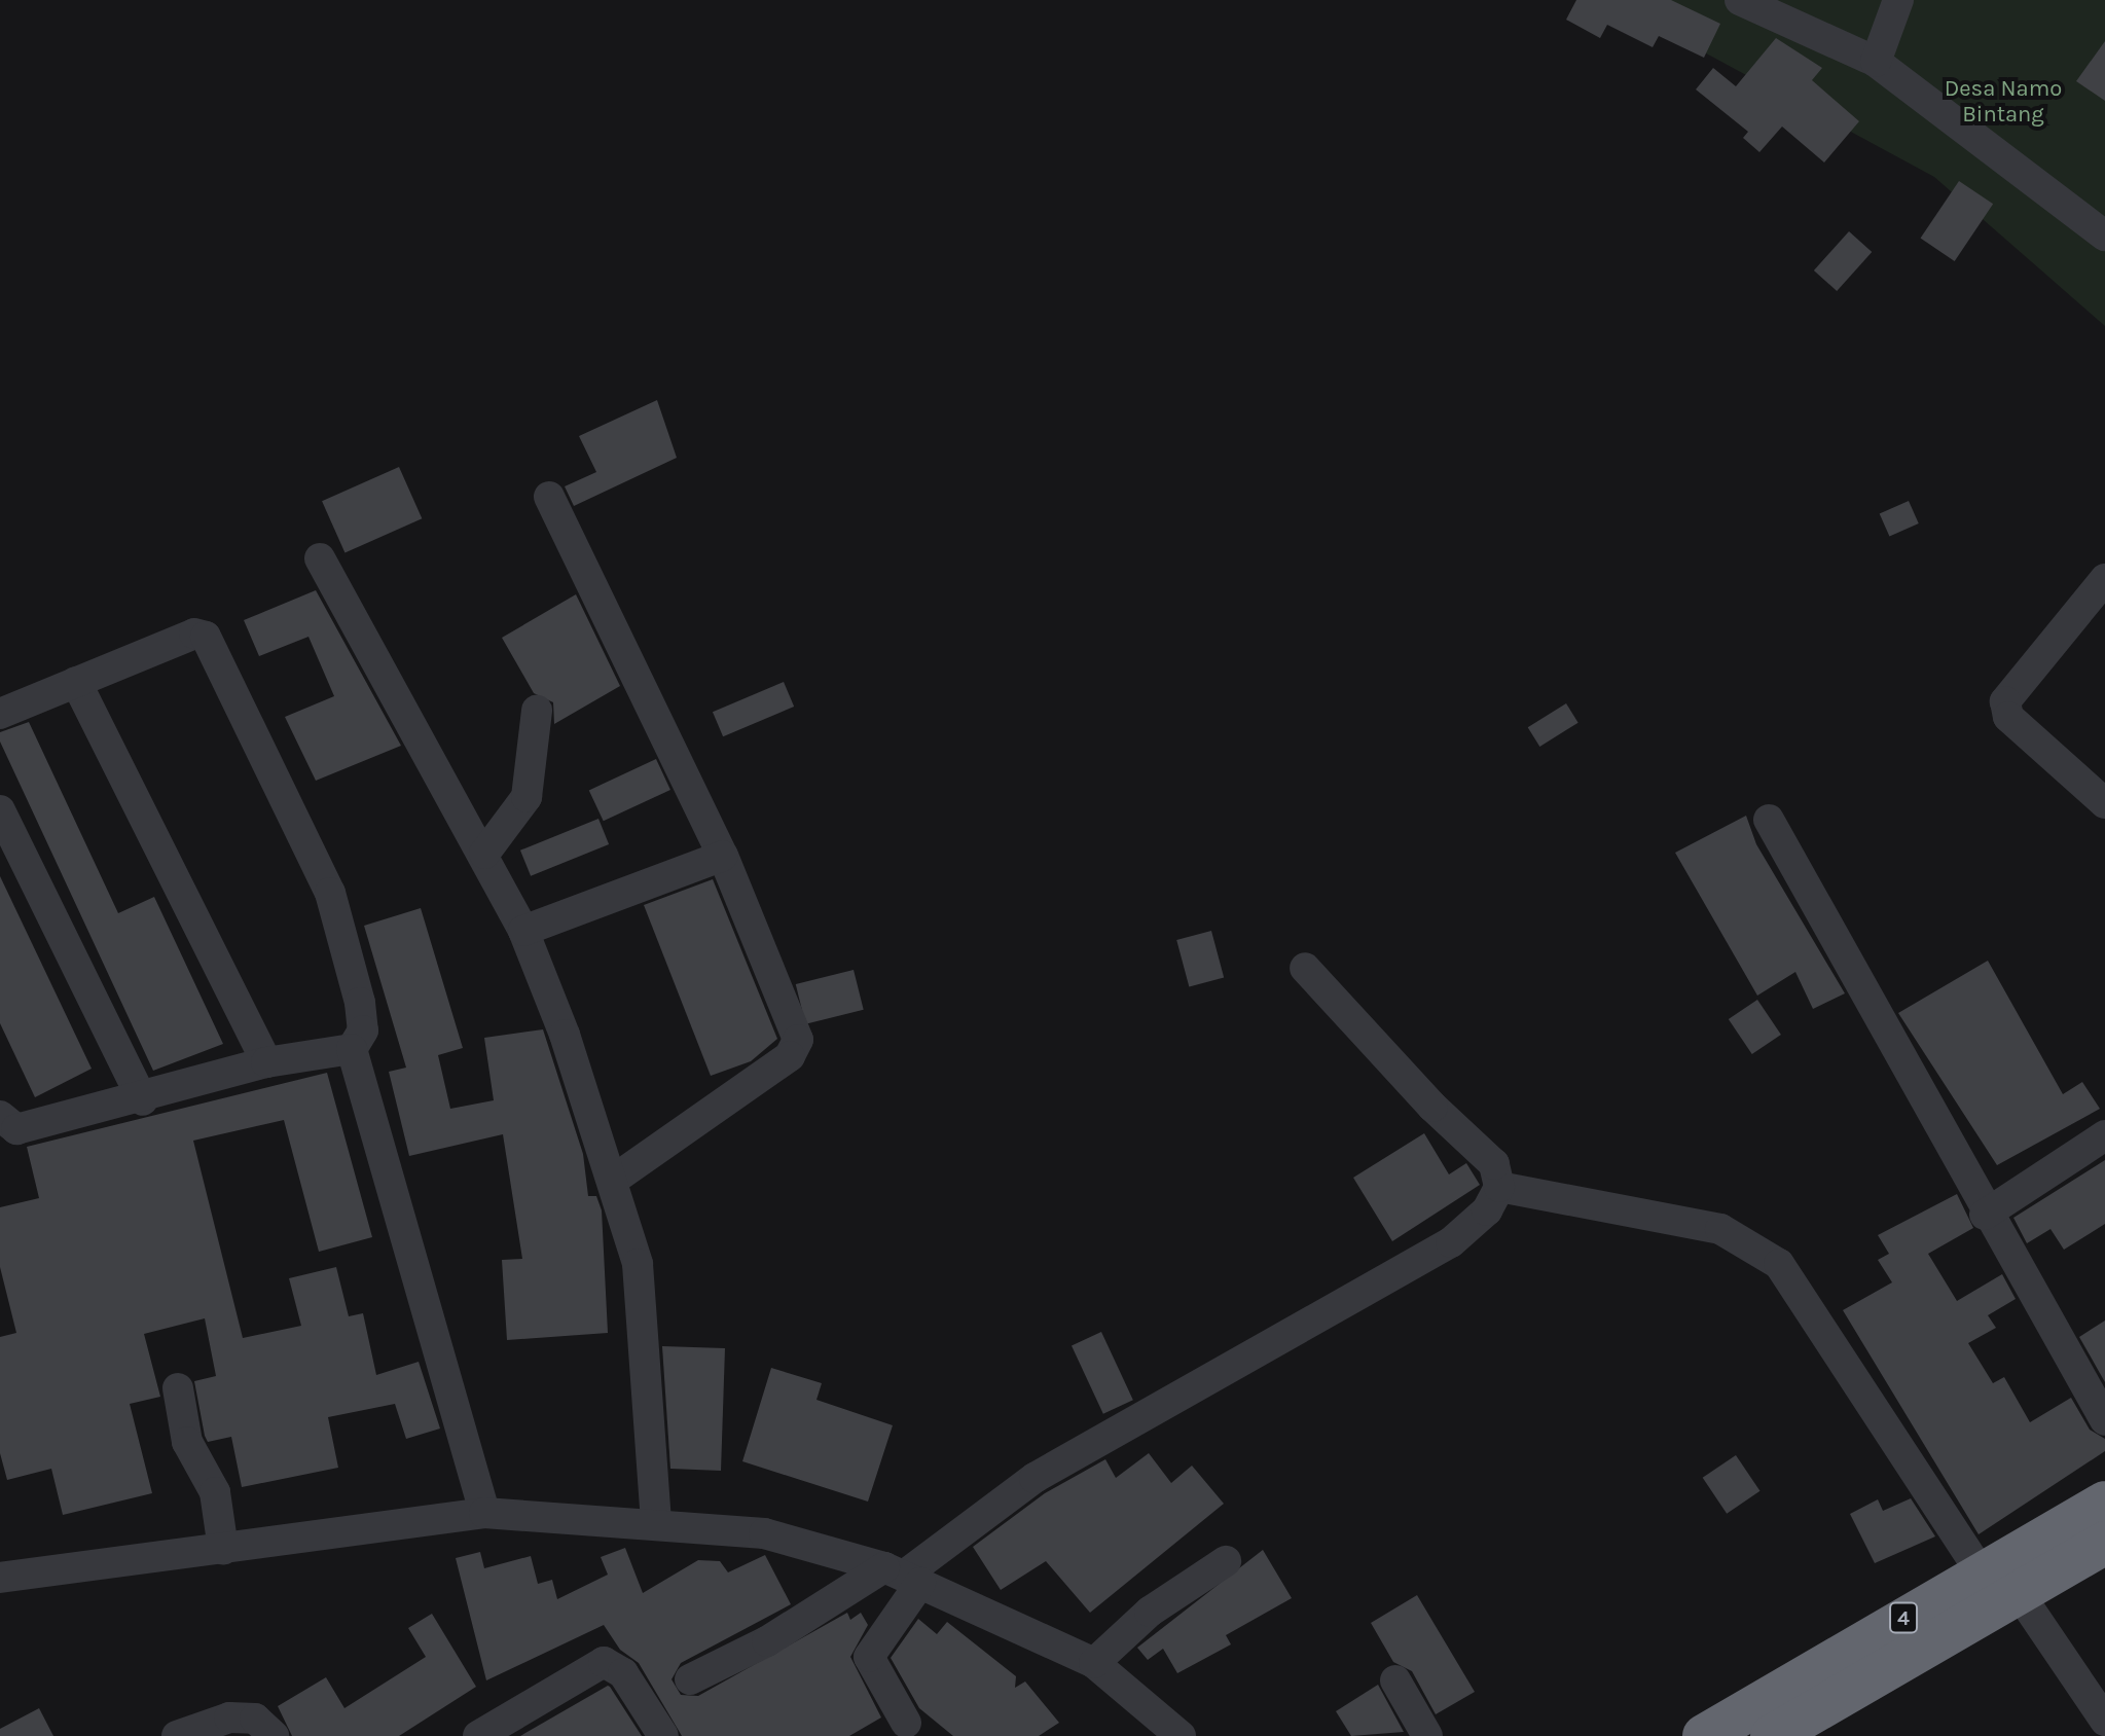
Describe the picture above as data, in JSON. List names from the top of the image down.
{
  "streets": {
    "highway": ["4"]
  },
  "parks": ["Desa Namo Bintang"]
}
